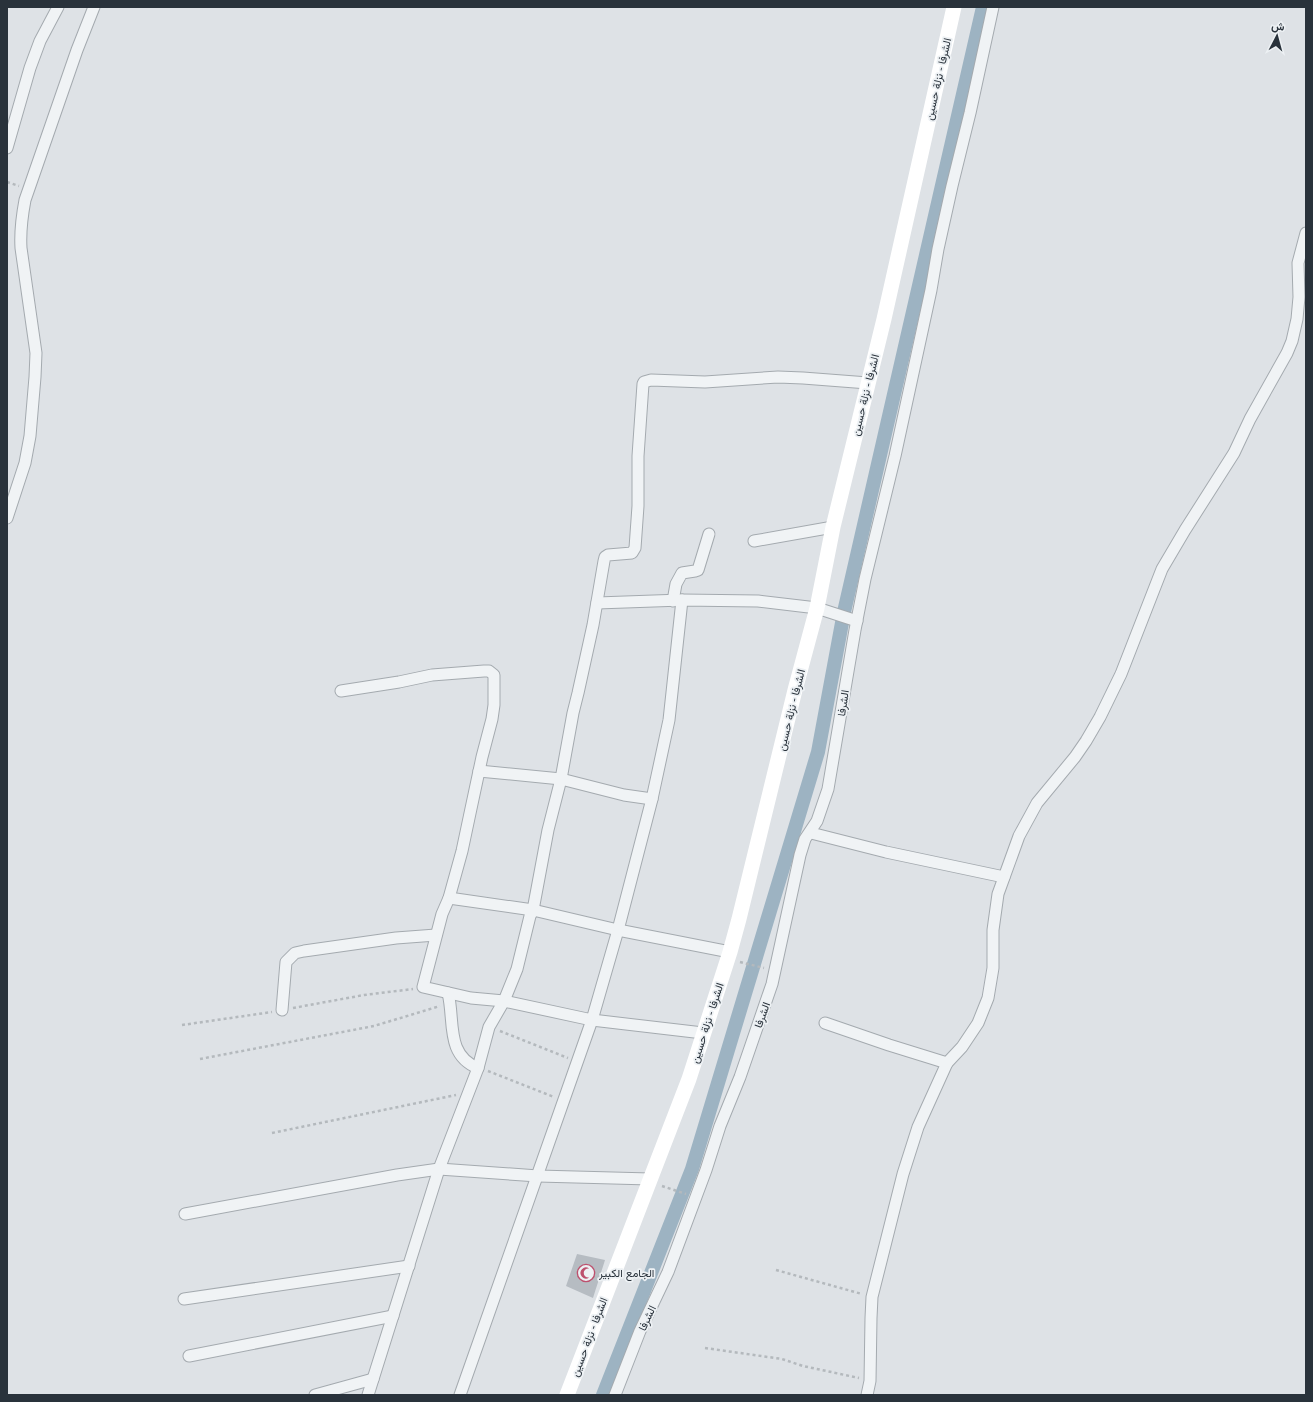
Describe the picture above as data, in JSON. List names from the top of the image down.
{
  "streets": {
    "street": ["الشرفا - نزلة حسين", "الشرفا"]
  },
  "places": {
    "mosque": ["الجامع الكبير"]
  },
  "north": "top"
}
